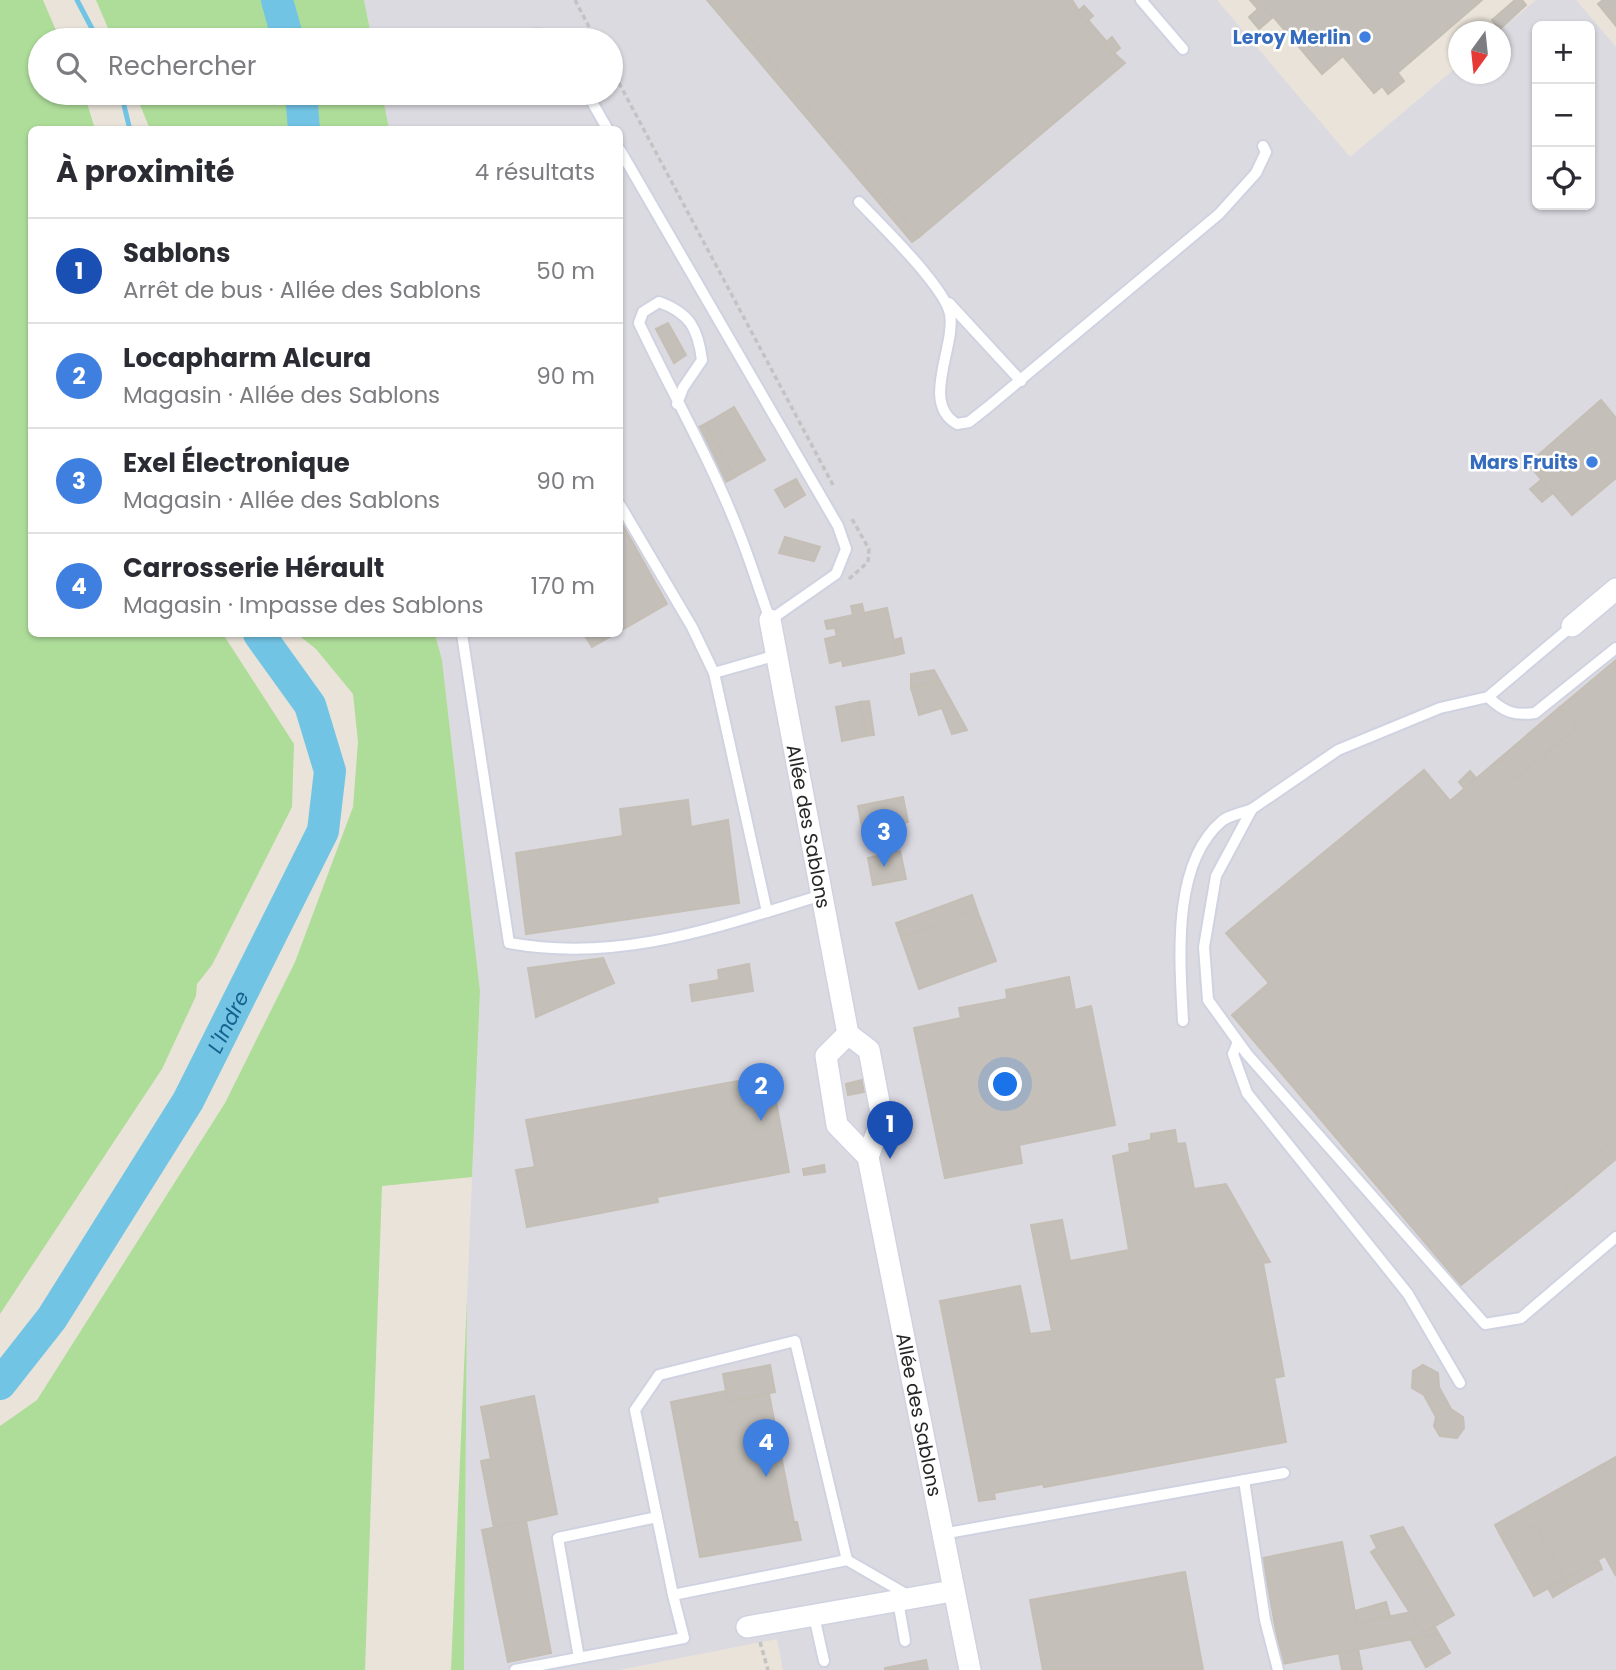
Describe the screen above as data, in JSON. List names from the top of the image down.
{
  "streets": {
    "street": ["Allée des Sablons"]
  },
  "water": ["L'Indre"],
  "places": ["Leroy Merlin", "Mars Fruits"],
  "north": "bottom",
  "page": {
    "map_buttons": ["+", "−"],
    "search": "Rechercher",
    "heading": ["À proximité", "4 résultats"],
    "list": [
      {
        "mark": "1",
        "name": "Sablons",
        "note": "Arrêt de bus · Allée des Sablons",
        "value": "50 m"
      },
      {
        "mark": "2",
        "name": "Locapharm Alcura",
        "note": "Magasin · Allée des Sablons",
        "value": "90 m"
      },
      {
        "mark": "3",
        "name": "Exel Électronique",
        "note": "Magasin · Allée des Sablons",
        "value": "90 m"
      },
      {
        "mark": "4",
        "name": "Carrosserie Hérault",
        "note": "Magasin · Impasse des Sablons",
        "value": "170 m"
      }
    ],
    "pins": [
      "3",
      "2",
      "1",
      "4"
    ]
  }
}
